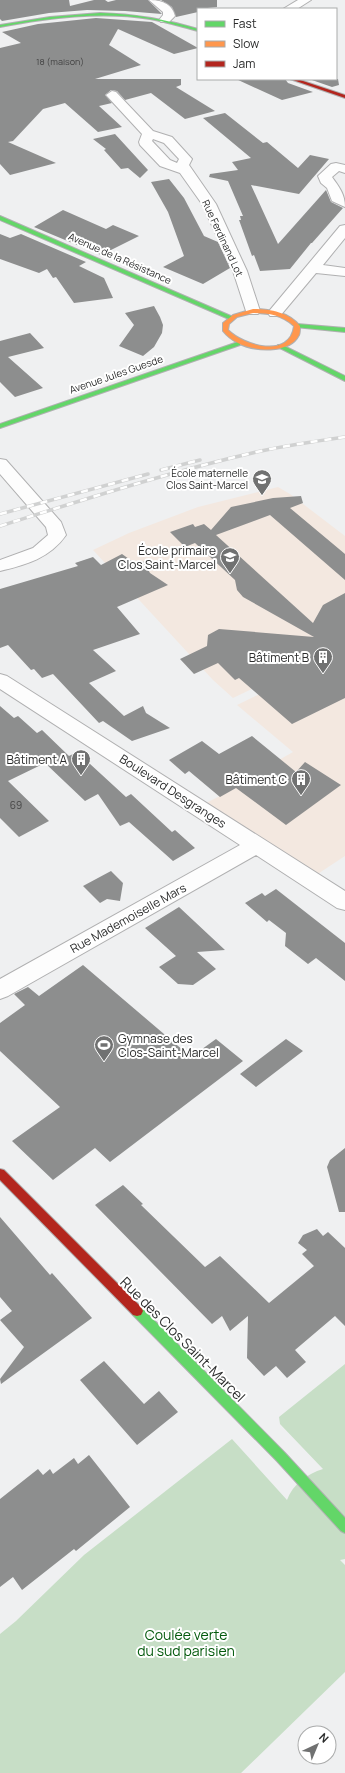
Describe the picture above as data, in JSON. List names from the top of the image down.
{
  "streets": {
    "main road": ["Avenue de la Résistance", "Avenue Jules Guesde", "Rue des Clos Saint-Marcel"],
    "street": ["Rue Ferdinand Lot", "Boulevard Desgranges", "Rue Mademoiselle Mars"]
  },
  "crossings": [
    ["Boulevard Desgranges", "Rue Mademoiselle Mars"]
  ],
  "parks": ["Coulée verte du sud parisien"],
  "places": {
    "school or university": ["École maternelle Clos Saint-Marcel", "École primaire Clos Saint-Marcel"],
    "building": ["Bâtiment B", "Bâtiment A", "Bâtiment C"],
    "sports": ["Gymnase des Clos-Saint-Marcel"]
  },
  "house_numbers": ["18 (maison)", "69"],
  "legend": ["Fast", "Slow", "Jam"],
  "north": "top right"
}
